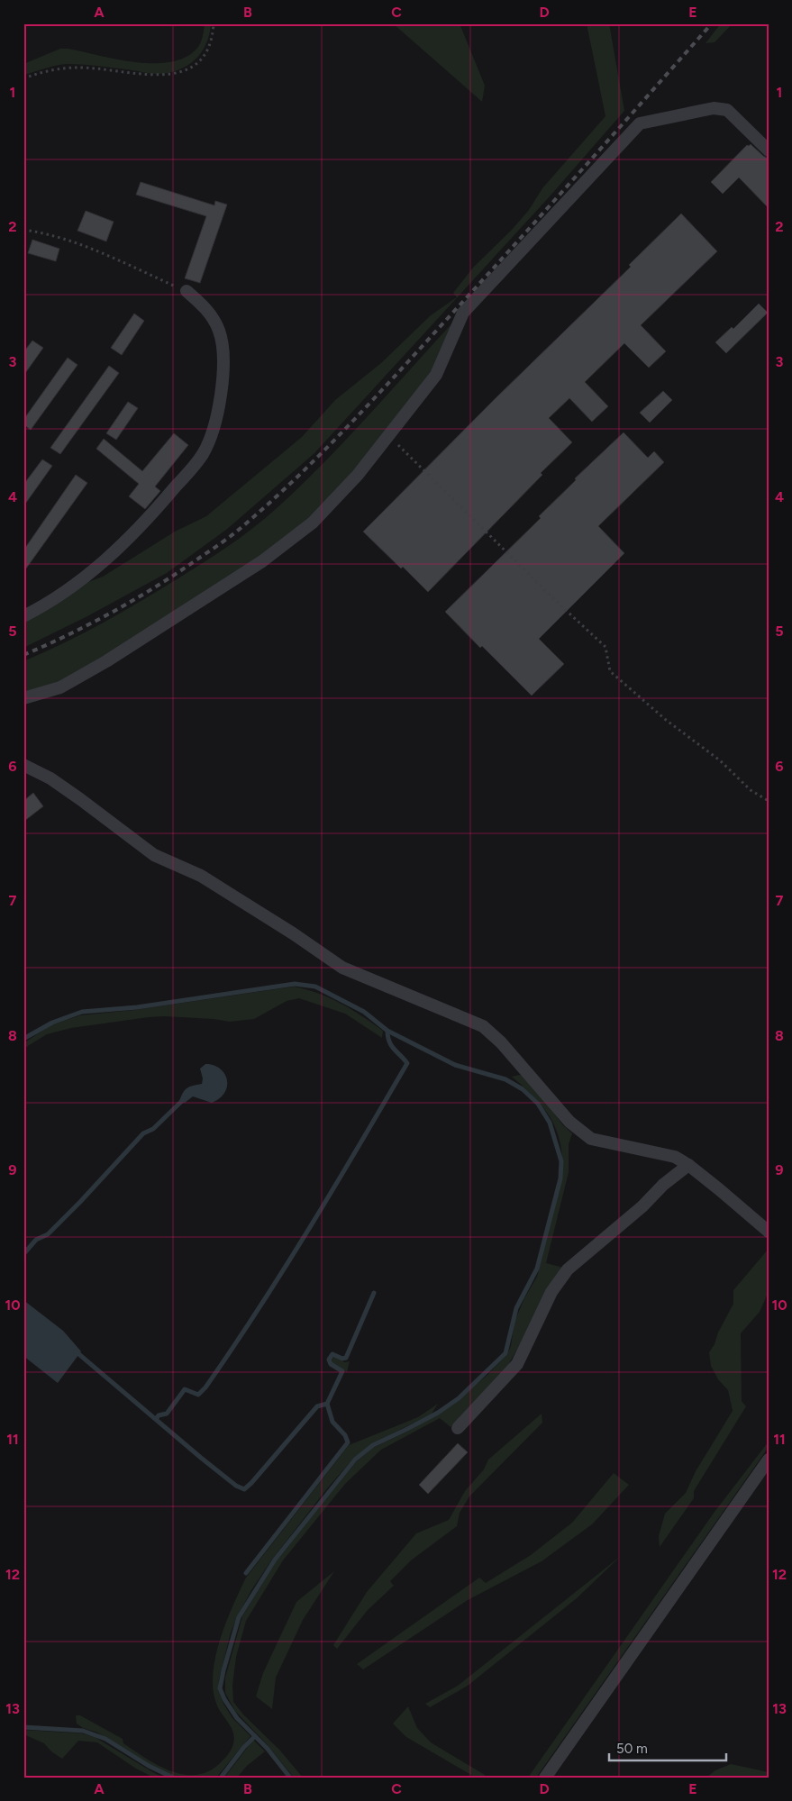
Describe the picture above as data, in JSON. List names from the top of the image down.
{
  "scale_bar": "50 m",
  "grid": {
    "columns": [
      "A",
      "B",
      "C",
      "D",
      "E"
    ],
    "rows": [
      "1",
      "2",
      "3",
      "4",
      "5",
      "6",
      "7",
      "8",
      "9",
      "10",
      "11",
      "12",
      "13"
    ]
  }
}
